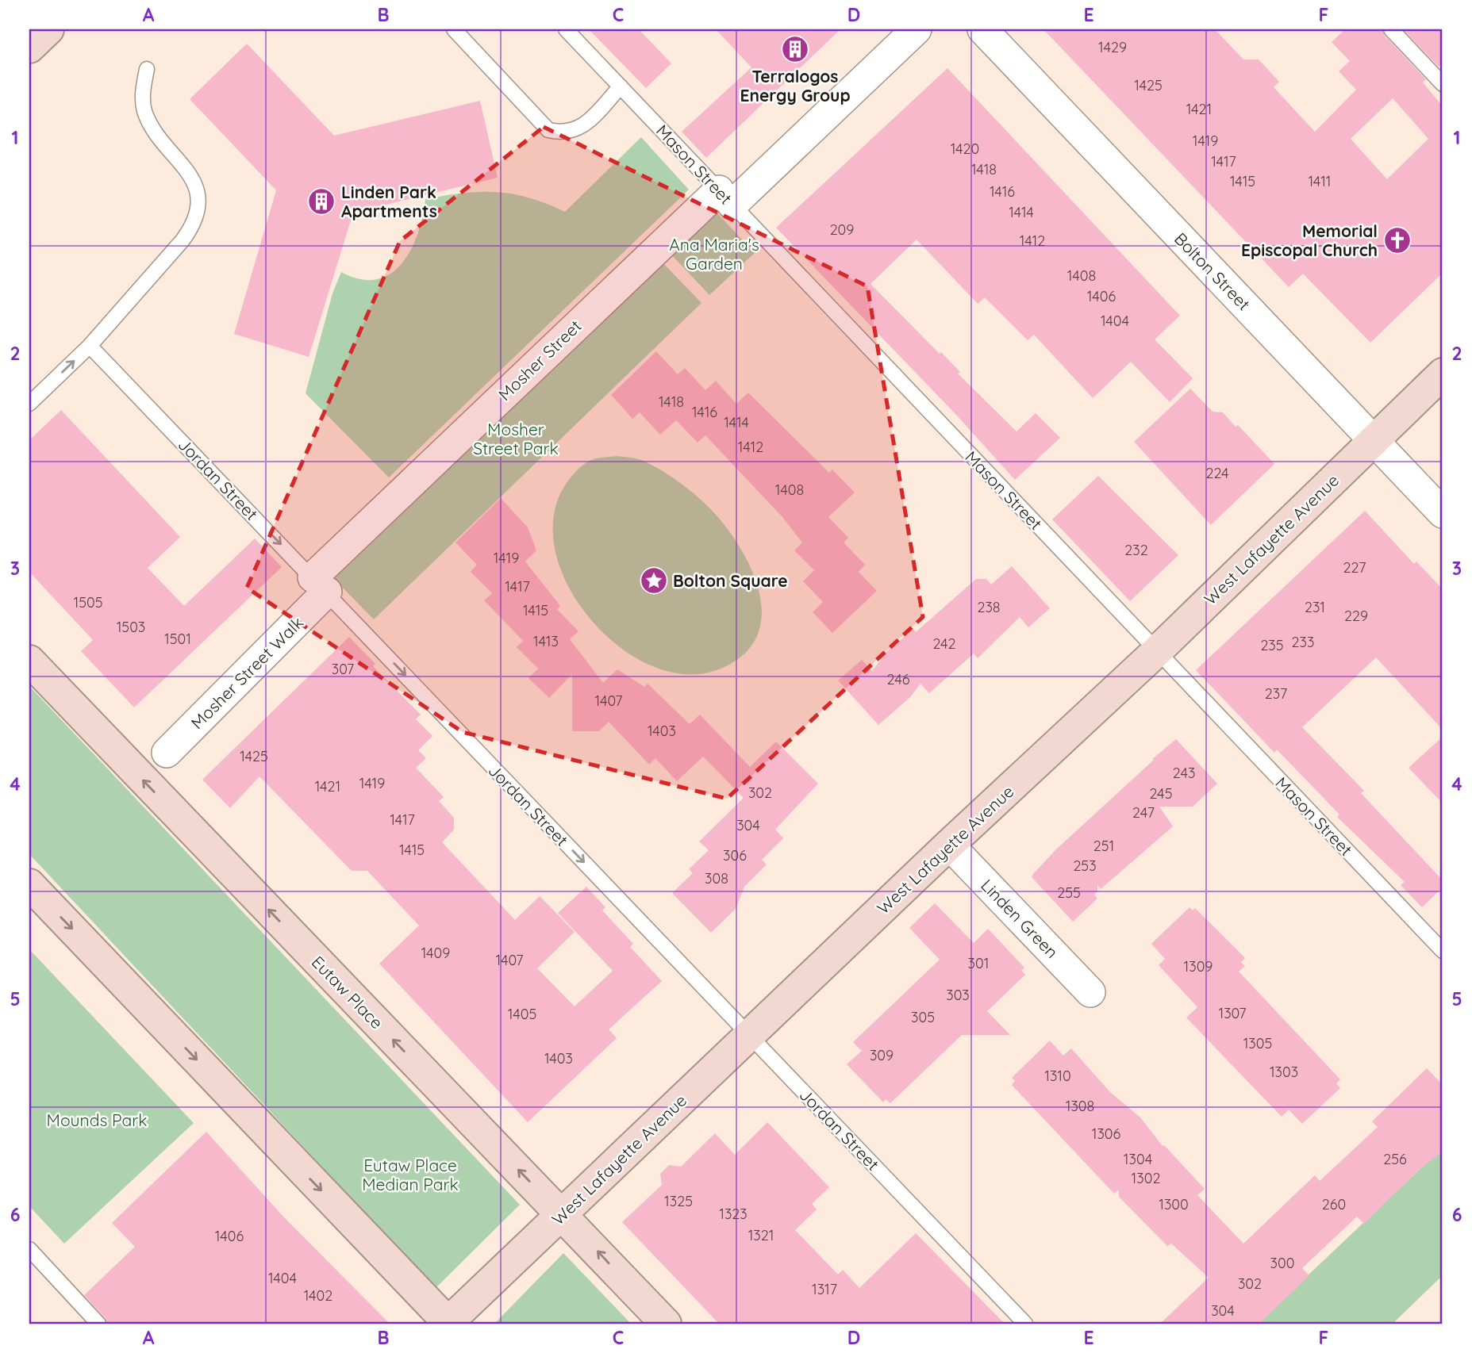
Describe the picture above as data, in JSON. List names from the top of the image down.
{
  "streets": {
    "street": [
      "Bolton Street",
      "Mosher Street",
      "West Lafayette Avenue",
      "Mosher Street Walk",
      "Linden Green",
      "Eutaw Place"
    ],
    "lane": ["Mason Street", "Jordan Street"]
  },
  "crossings": [
    ["Mason Street", "Mosher Street"],
    ["Mason Street", "West Lafayette Avenue"],
    ["Bolton Street", "West Lafayette Avenue"],
    ["Mosher Street", "Jordan Street"],
    ["Mosher Street", "Mosher Street Walk"],
    ["Jordan Street", "West Lafayette Avenue"],
    ["Jordan Street", "Mosher Street Walk"],
    ["West Lafayette Avenue", "Linden Green"],
    ["West Lafayette Avenue", "Eutaw Place"]
  ],
  "one_way": ["Jordan Street"],
  "parks": [
    "Ana Maria's Garden",
    "Mosher Street Park",
    "Mounds Park",
    "Eutaw Place Median Park"
  ],
  "places": {
    "building": ["Terralogos Energy Group", "Linden Park Apartments"],
    "church": ["Memorial Episcopal Church"],
    "place": ["Bolton Square"]
  },
  "house_numbers": [
    "1429",
    "1425",
    "1421",
    "1419",
    "1420",
    "1417",
    "1418",
    "1415",
    "1411",
    "1416",
    "1414",
    "209",
    "1412",
    "1408",
    "1406",
    "1404",
    "1418",
    "1416",
    "1414",
    "1412",
    "224",
    "1408",
    "232",
    "1419",
    "227",
    "1417",
    "1505",
    "238",
    "231",
    "1415",
    "229",
    "1503",
    "1501",
    "1413",
    "233",
    "242",
    "235",
    "307",
    "246",
    "237",
    "1407",
    "1403",
    "1425",
    "243",
    "1419",
    "1421",
    "302",
    "245",
    "247",
    "1417",
    "304",
    "251",
    "1415",
    "306",
    "253",
    "308",
    "255",
    "1409",
    "1407",
    "301",
    "1309",
    "303",
    "1307",
    "1405",
    "305",
    "1305",
    "309",
    "1403",
    "1303",
    "1310",
    "1308",
    "1306",
    "1304",
    "256",
    "1302",
    "1325",
    "1300",
    "260",
    "1323",
    "1321",
    "1406",
    "300",
    "1404",
    "302",
    "1317",
    "1402",
    "304"
  ],
  "grid": {
    "columns": [
      "A",
      "B",
      "C",
      "D",
      "E",
      "F"
    ],
    "rows": [
      "1",
      "2",
      "3",
      "4",
      "5",
      "6"
    ]
  }
}
